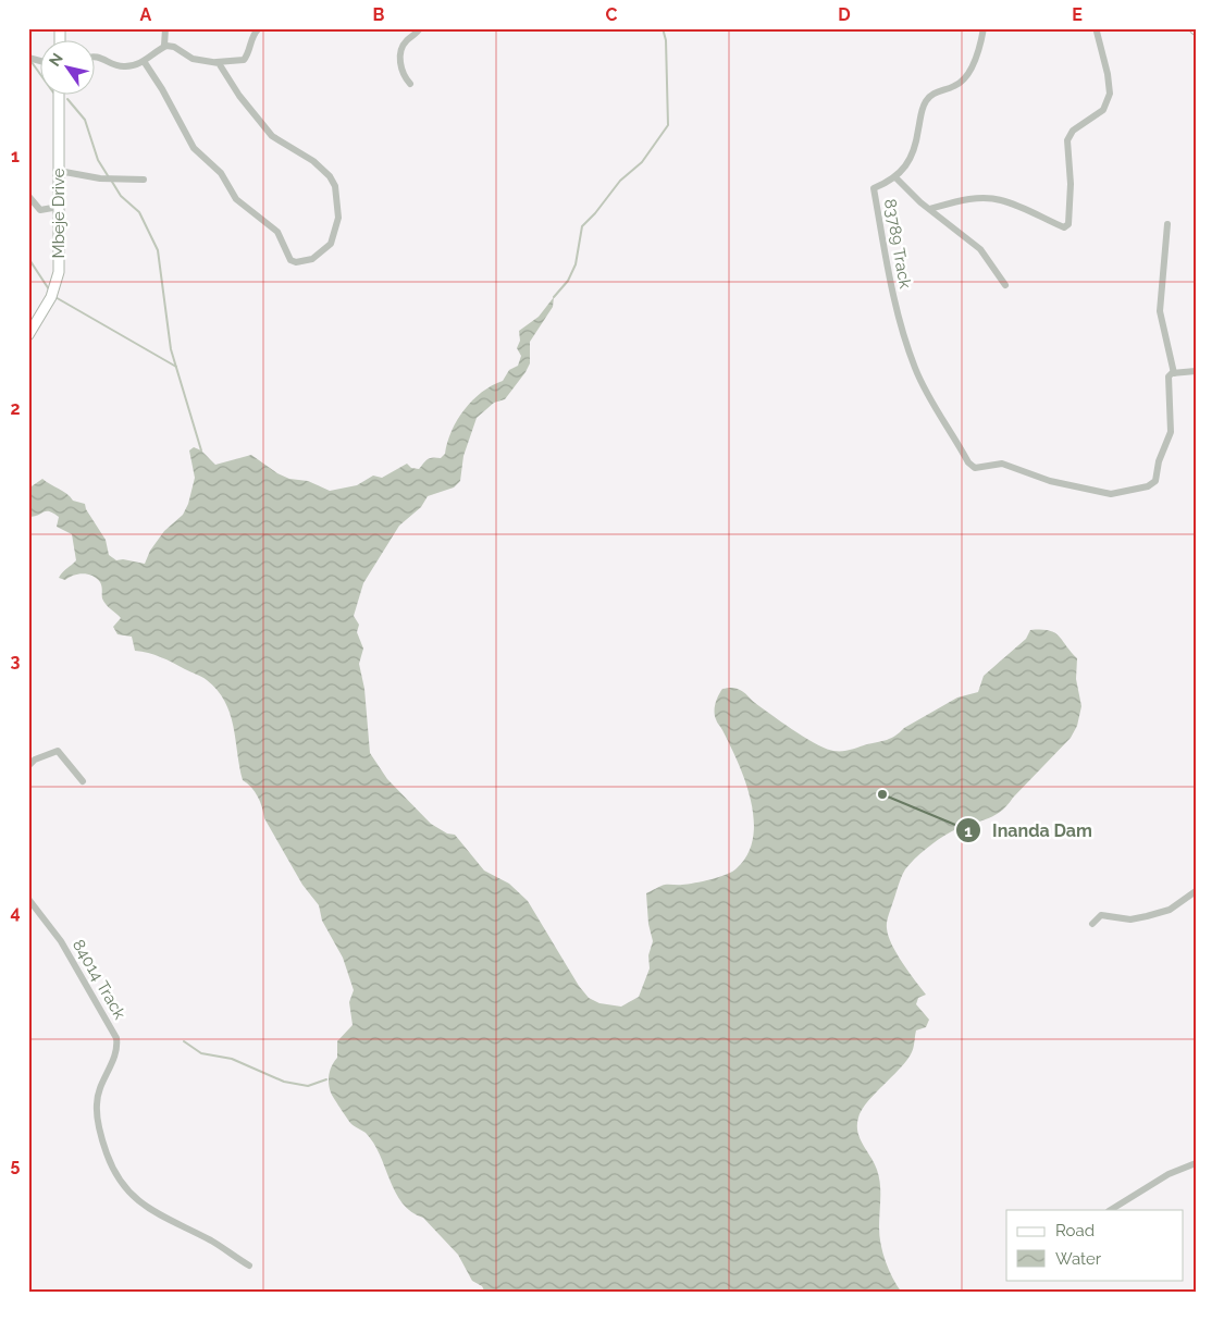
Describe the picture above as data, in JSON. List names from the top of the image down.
{
  "streets": {
    "street": ["Mbeje Drive", "83789 Track", "84014 Track"]
  },
  "places": ["Inanda Dam"],
  "legend": ["Road", "Water"],
  "north": "top left",
  "grid": {
    "columns": [
      "A",
      "B",
      "C",
      "D",
      "E"
    ],
    "rows": [
      "1",
      "2",
      "3",
      "4",
      "5"
    ]
  }
}
